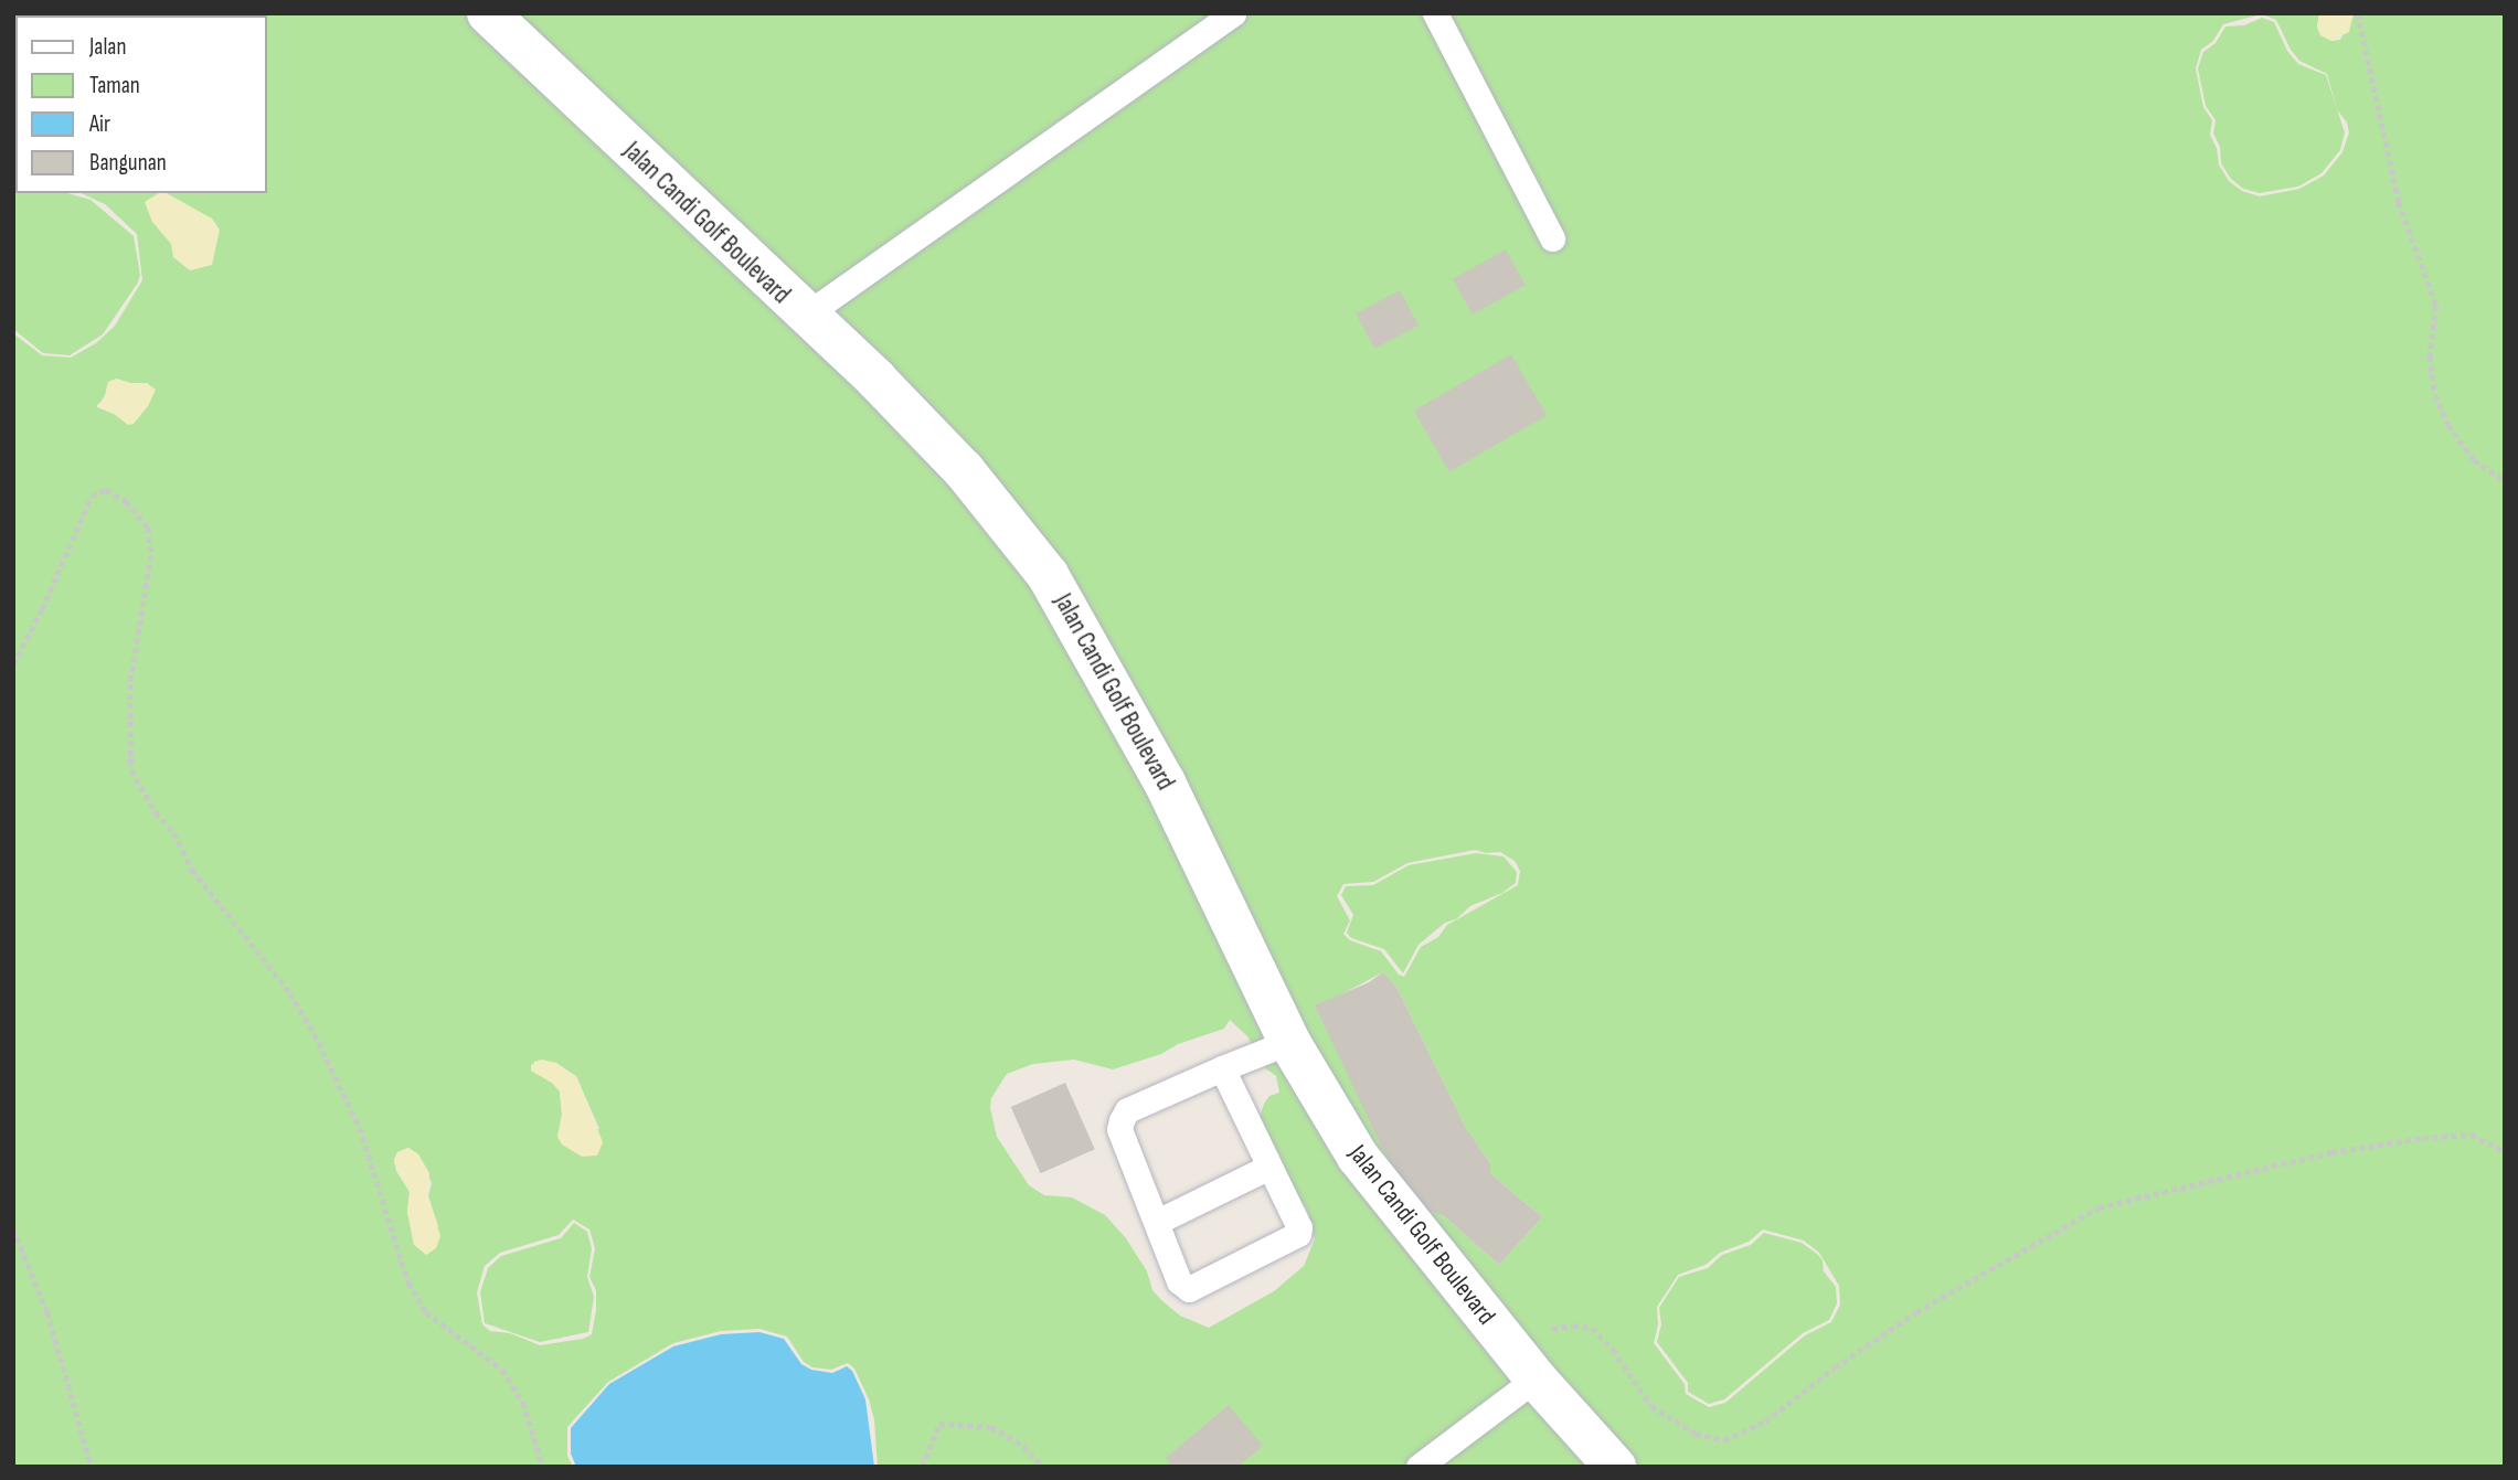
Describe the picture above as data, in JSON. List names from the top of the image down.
{
  "streets": {
    "street": ["Jalan Candi Golf Boulevard"]
  },
  "legend": [
    "Jalan",
    "Taman",
    "Air",
    "Bangunan"
  ]
}
